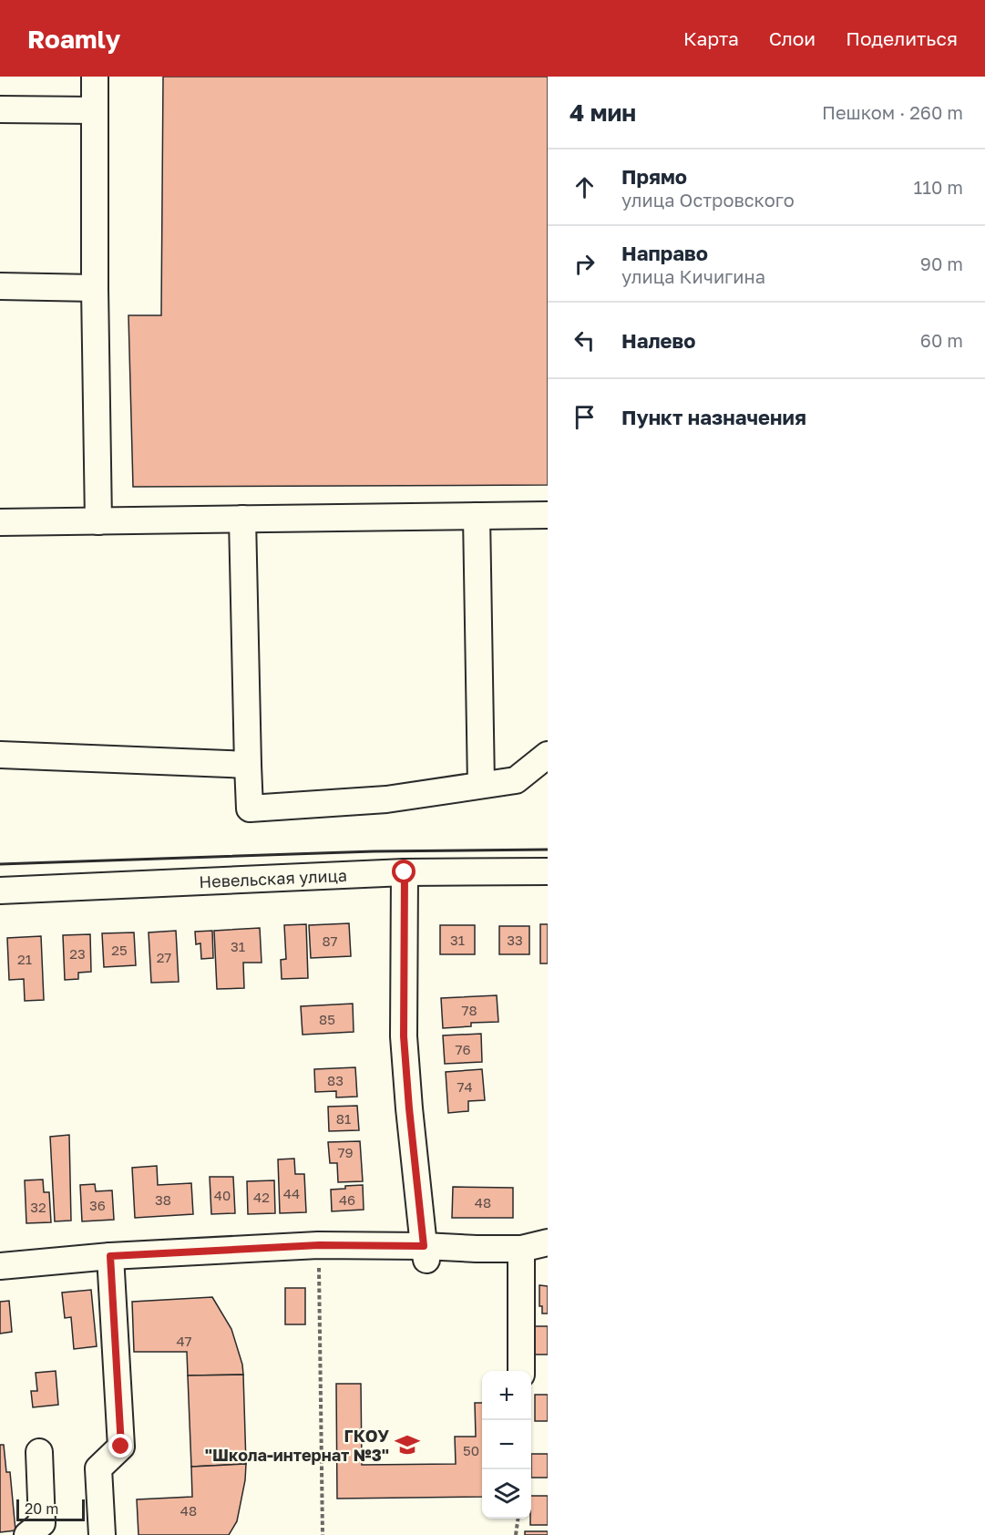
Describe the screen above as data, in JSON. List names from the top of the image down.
{
  "streets": {
    "street": ["Невельская улица"]
  },
  "places": {
    "school or university": ["ГКОУ \"Школа-интернат №3\""]
  },
  "house_numbers": [
    "31",
    "33",
    "87",
    "31",
    "25",
    "23",
    "27",
    "21",
    "78",
    "85",
    "76",
    "83",
    "74",
    "81",
    "79",
    "44",
    "40",
    "42",
    "38",
    "46",
    "48",
    "36",
    "32",
    "47",
    "50",
    "48"
  ],
  "scale_bar": "20 m",
  "page": {
    "header": "Roamly",
    "nav": ["Карта", "Слои", "Поделиться"],
    "heading": ["4 мин", "Пешком · 260 m"],
    "list": [
      ["Прямо", "улица Островского", "110 m"],
      ["Направо", "улица Кичигина", "90 m"],
      ["Налево", "60 m"],
      "Пункт назначения"
    ],
    "map_buttons": ["+", "−"],
    "scale": "20 m"
  }
}
